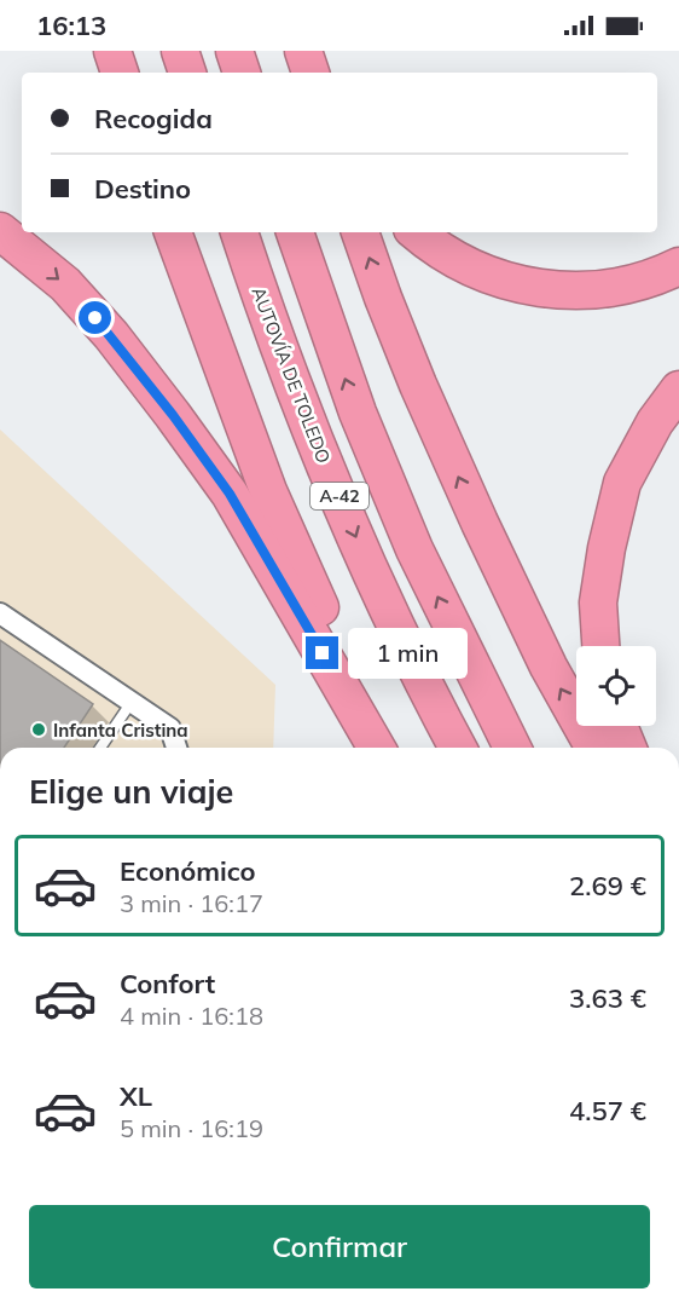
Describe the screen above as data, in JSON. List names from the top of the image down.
{
  "streets": {
    "highway": ["AUTOVÍA DE TOLEDO", "A-42"]
  },
  "places": ["Infanta Cristina"],
  "page": {
    "status": "16:13",
    "banner": ["Recogida", "Destino"],
    "bubble": "1 min",
    "heading": "Elige un viaje",
    "list": [
      {
        "name": "Económico",
        "note": "3 min · 16:17",
        "value": "2.69 €"
      },
      {
        "name": "Confort",
        "note": "4 min · 16:18",
        "value": "3.63 €"
      },
      {
        "name": "XL",
        "note": "5 min · 16:19",
        "value": "4.57 €"
      }
    ],
    "buttons": "Confirmar"
  }
}
